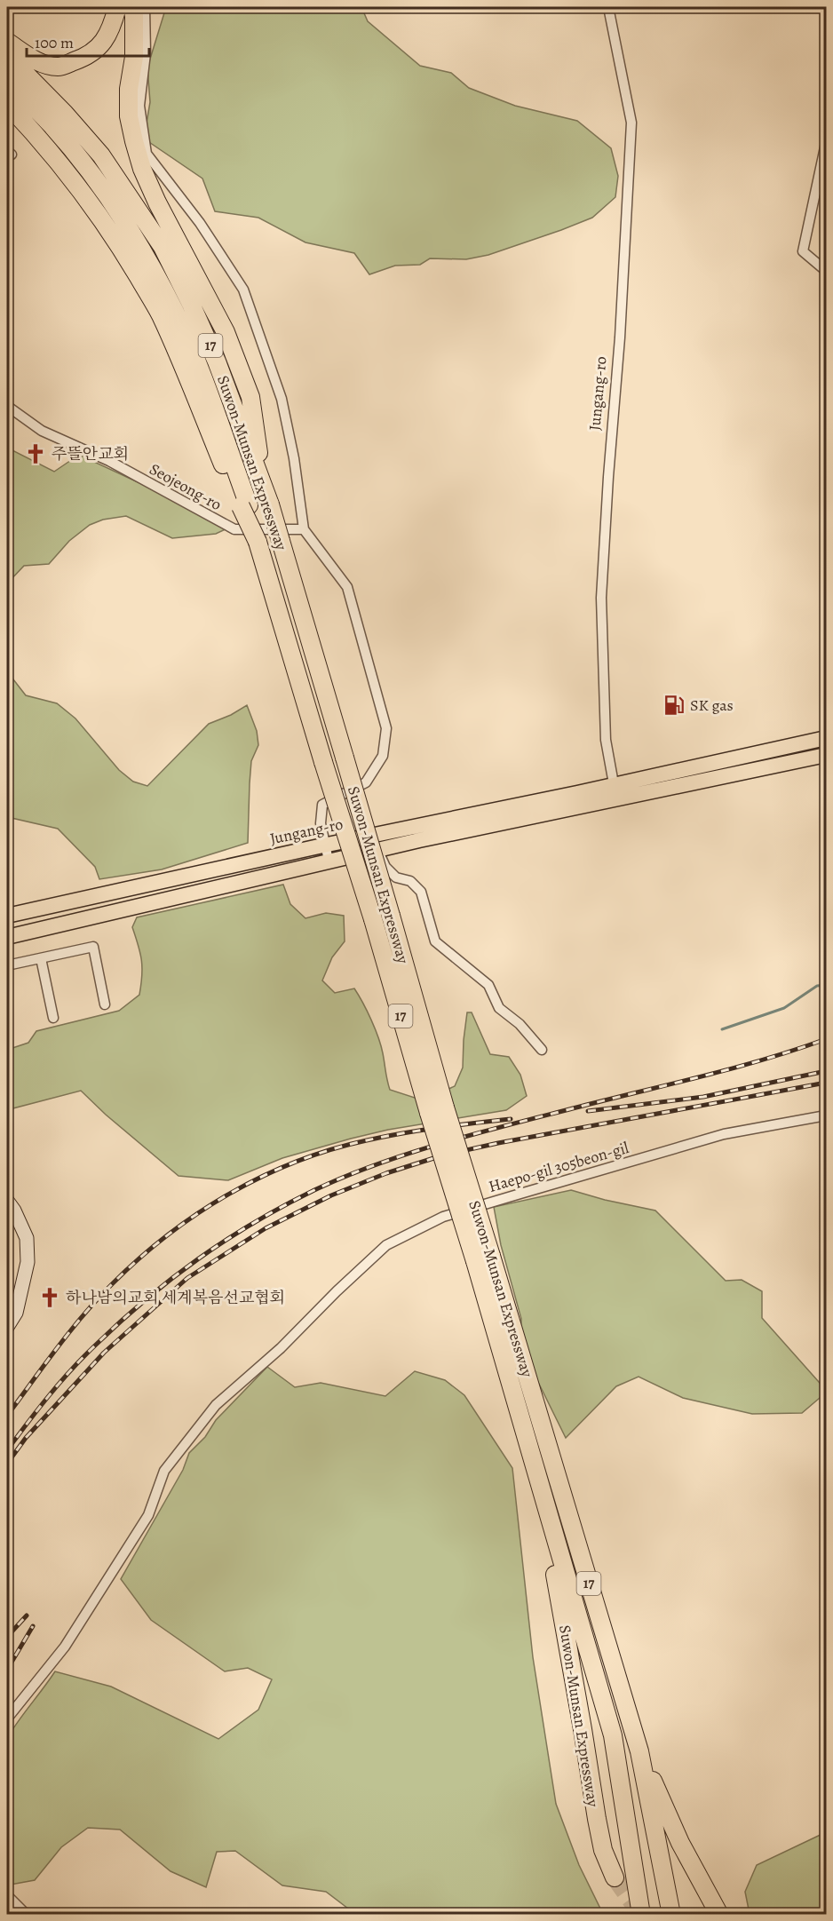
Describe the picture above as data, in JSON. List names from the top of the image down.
{
  "streets": {
    "highway": ["17", "Suwon-Munsan Expressway"],
    "main road": ["Jungang-ro"],
    "street": ["Seojeong-ro", "Haepo-gil 305beon-gil"]
  },
  "places": {
    "church": ["주뜰안교회", "하나남의교회 세계복음선교협회"],
    "fuel station": ["SK gas"]
  },
  "scale_bar": "100 m"
}
